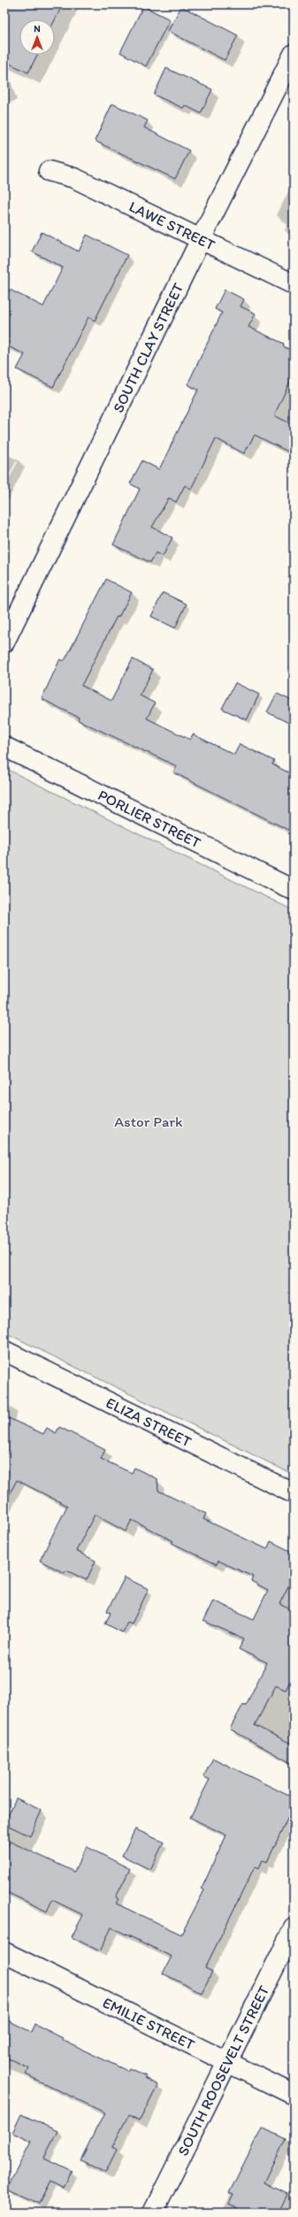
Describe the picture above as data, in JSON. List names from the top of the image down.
{
  "streets": {
    "street": [
      "LAWE STREET",
      "SOUTH CLAY STREET",
      "PORLIER STREET",
      "ELIZA STREET",
      "EMILIE STREET",
      "SOUTH ROOSEVELT STREET"
    ]
  },
  "crossings": [
    ["LAWE STREET", "SOUTH CLAY STREET"],
    ["EMILIE STREET", "SOUTH ROOSEVELT STREET"]
  ],
  "parks": ["Astor Park"],
  "north": "top"
}
